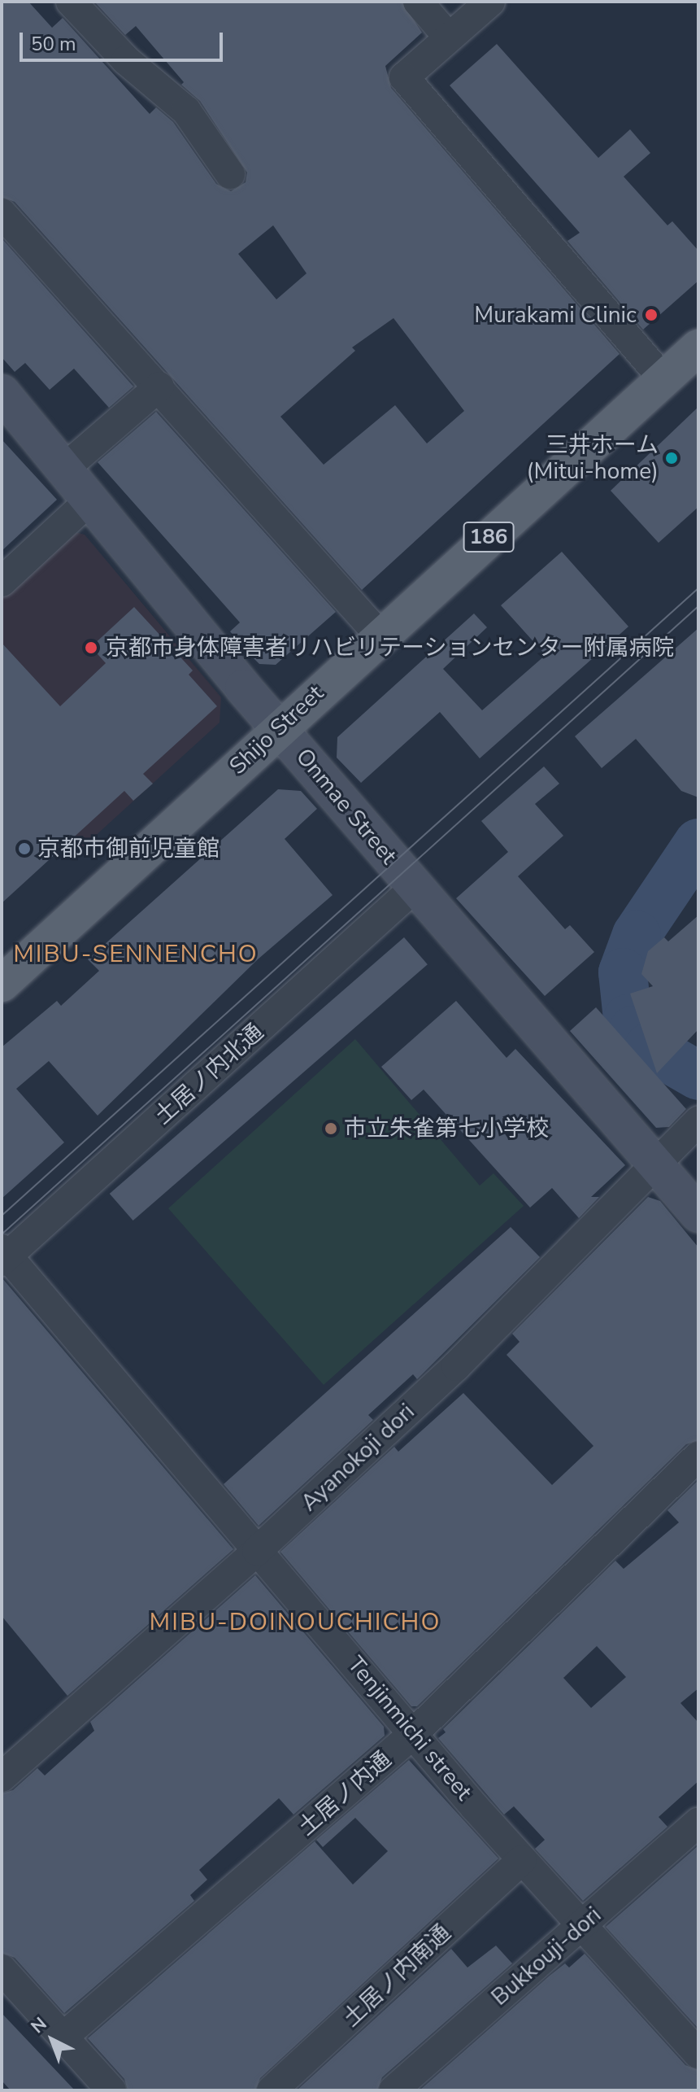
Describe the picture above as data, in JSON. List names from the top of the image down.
{
  "streets": {
    "main road": ["186", "Shijo Street"],
    "street": [
      "Onmae Street",
      "土居ノ内北通",
      "Ayanokoji dori",
      "Tenjinmichi street",
      "土居ノ内通",
      "Bukkouji-dori",
      "土居ノ内南通"
    ]
  },
  "crossings": [
    ["Shijo Street", "Onmae Street"],
    ["Onmae Street", "土居ノ内北通"],
    ["Onmae Street", "Ayanokoji dori"],
    ["土居ノ内北通", "Tenjinmichi street"],
    ["Ayanokoji dori", "Tenjinmichi street"],
    ["Tenjinmichi street", "土居ノ内通"],
    ["Tenjinmichi street", "Bukkouji-dori"],
    ["Tenjinmichi street", "土居ノ内南通"]
  ],
  "districts": ["MIBU-SENNENCHO", "MIBU-DOINOUCHICHO"],
  "places": [
    "Murakami Clinic",
    "三井ホーム (Mitui-home)",
    "京都市身体障害者リハビリテーションセンター附属病院",
    "京都市御前児童館",
    "市立朱雀第七小学校"
  ],
  "scale_bar": "50 m",
  "north": "top left"
}
